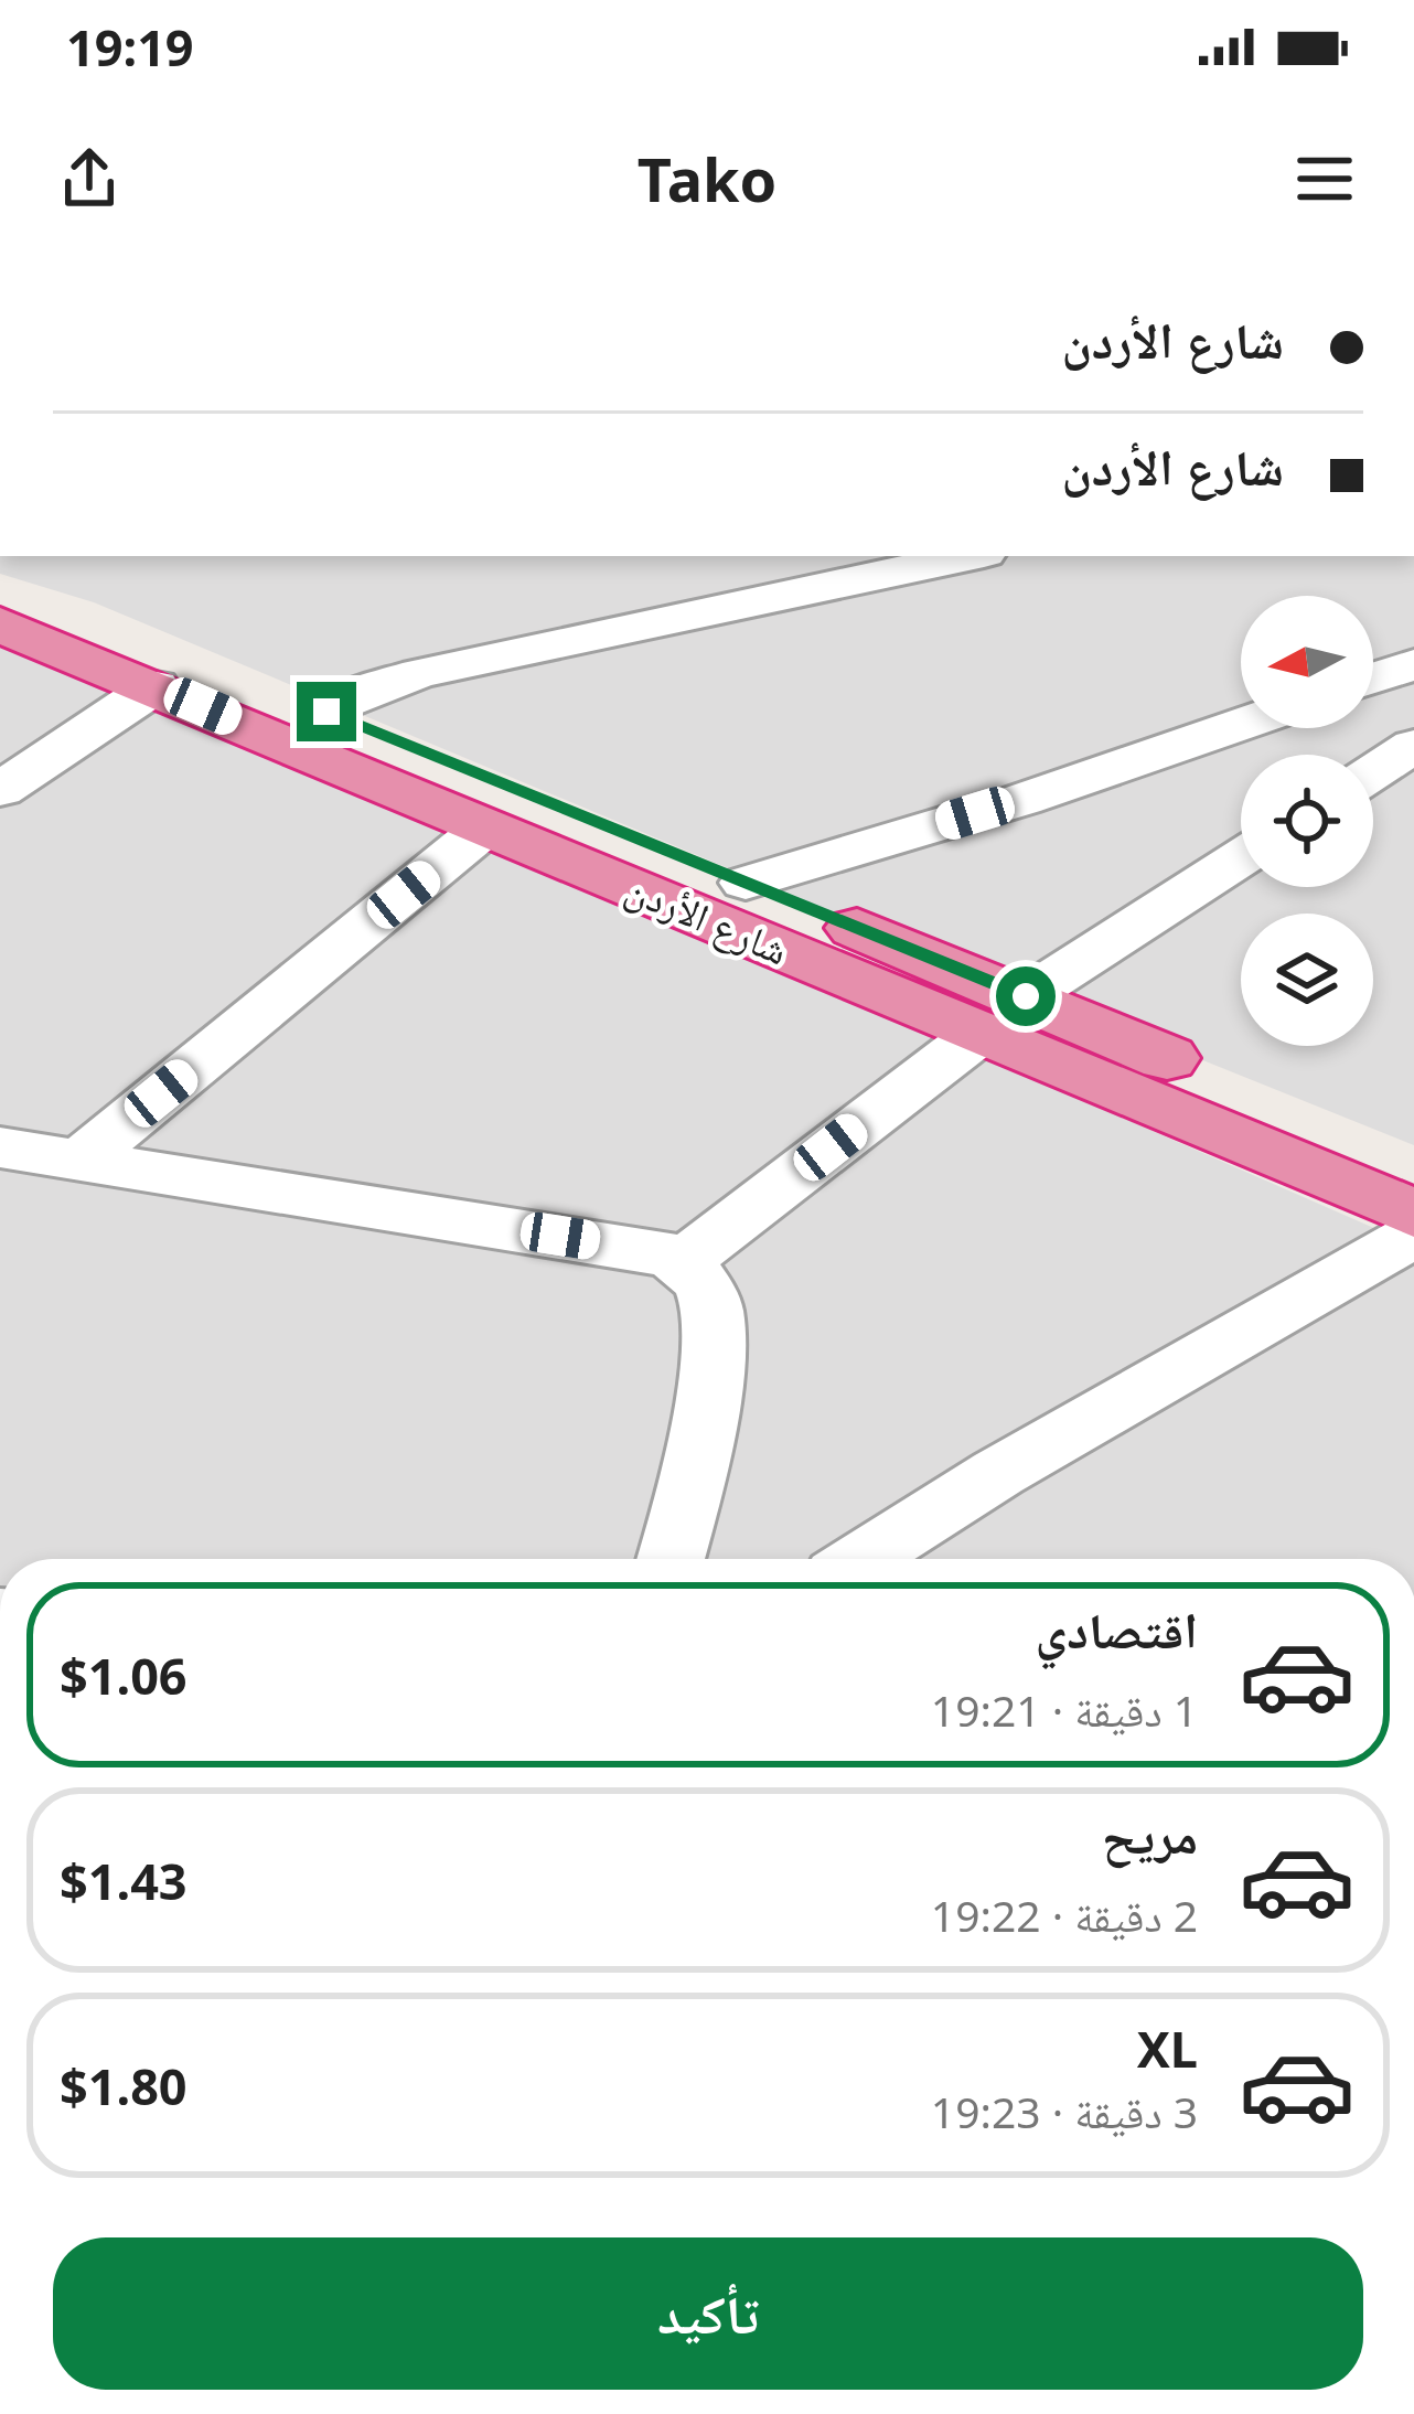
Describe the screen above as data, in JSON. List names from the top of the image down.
{
  "streets": {
    "highway": ["شارع الأردن"]
  },
  "north": "left",
  "page": {
    "status": "19:19",
    "header": "Tako",
    "banner": ["شارع الأردن", "شارع الأردن"],
    "list": [
      {
        "name": "اقتصادي",
        "note": "1 دقيقة · 19:21",
        "value": "$1.06"
      },
      {
        "name": "مريح",
        "note": "2 دقيقة · 19:22",
        "value": "$1.43"
      },
      {
        "name": "XL",
        "note": "3 دقيقة · 19:23",
        "value": "$1.80"
      }
    ],
    "buttons": "تأكيد"
  }
}
